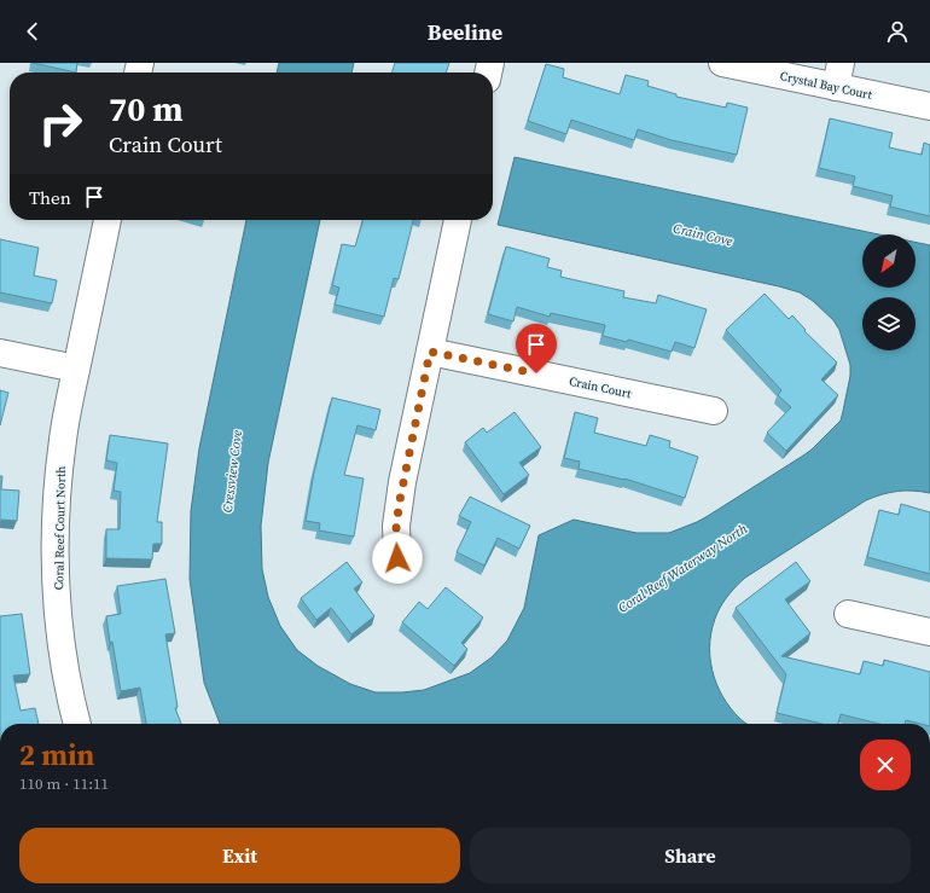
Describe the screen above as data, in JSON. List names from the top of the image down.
{
  "streets": {
    "street": ["Crystal Bay Court", "Crain Court", "Coral Reef Court North"]
  },
  "water": ["Crain Cove", "Cressview Cove", "Coral Reef Waterway North"],
  "north": "bottom left",
  "page": {
    "header": "Beeline",
    "turn": ["70 m", "Crain Court"],
    "then": "Then",
    "heading": ["2 min", "110 m · 11:11"],
    "buttons": ["Exit", "Share"]
  }
}
